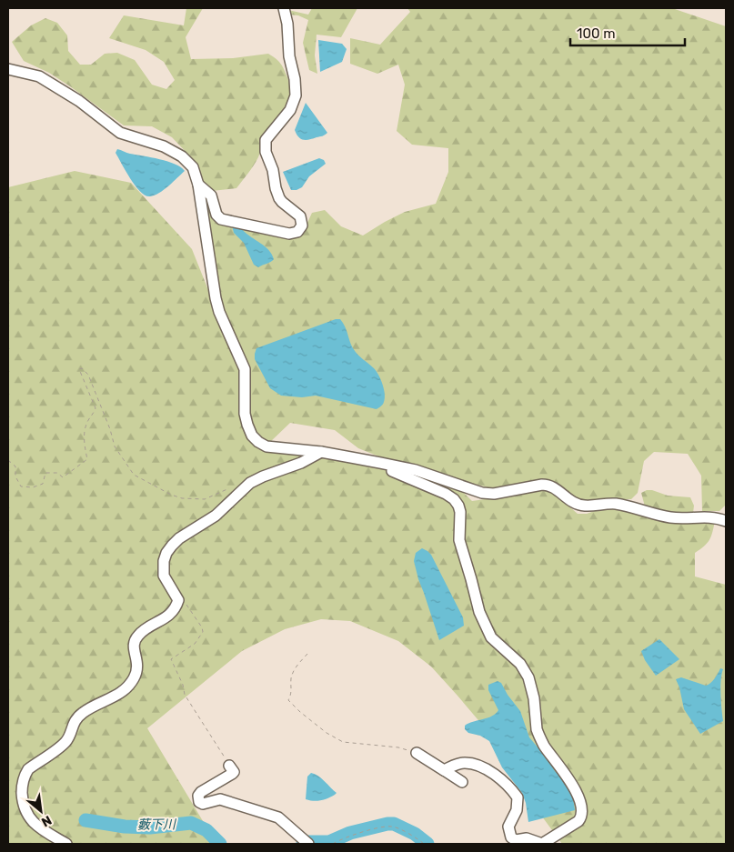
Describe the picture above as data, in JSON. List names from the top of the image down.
{
  "water": ["藪下川"],
  "scale_bar": "100 m",
  "north": "bottom right"
}
